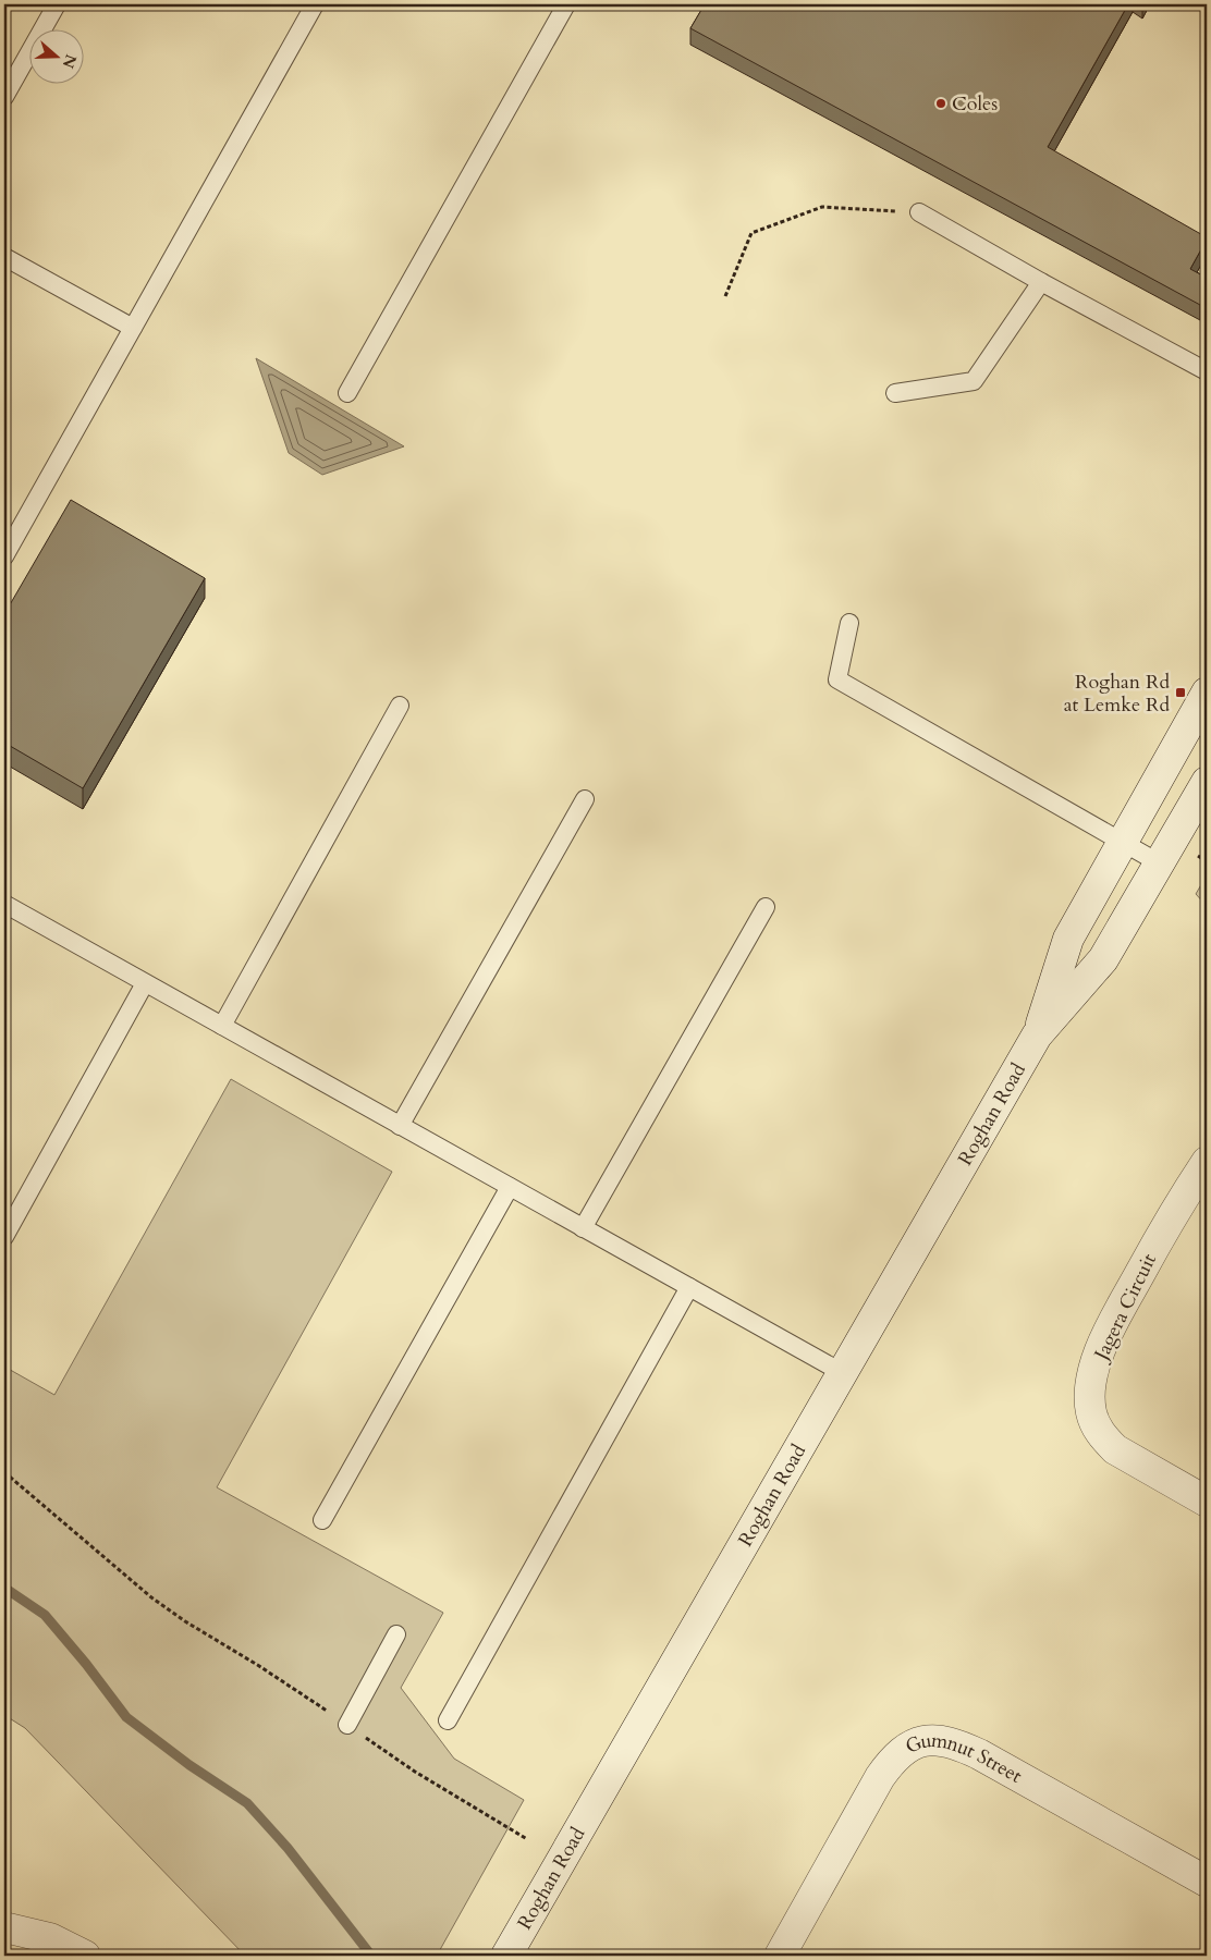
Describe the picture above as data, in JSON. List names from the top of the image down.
{
  "streets": {
    "main road": ["Roghan Road", "Jagera Circuit", "Gumnut Street"]
  },
  "places": {
    "other": ["Coles"],
    "transit": ["Roghan Rd at Lemke Rd"]
  },
  "north": "right"
}
